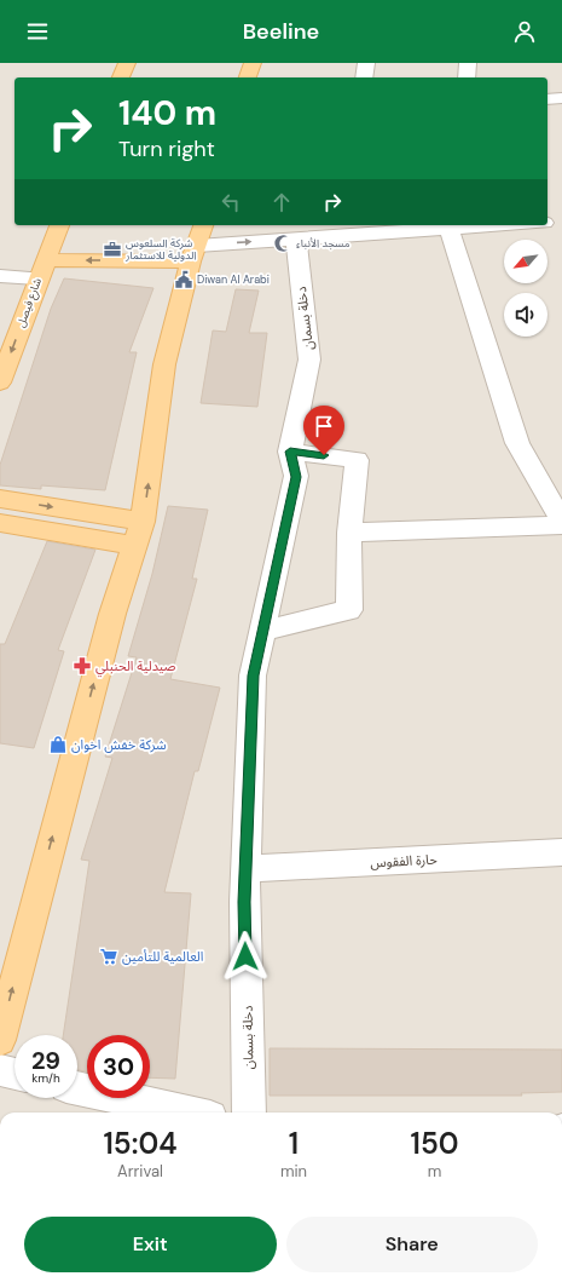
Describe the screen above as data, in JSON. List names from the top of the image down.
{
  "streets": {
    "main road": ["شارع فيصل"],
    "street": ["دخلة بسمان", "حارة الفقوس"]
  },
  "crossings": [
    ["دخلة بسمان", "حارة الفقوس"]
  ],
  "places": {
    "mosque": ["مسجد الأنباء"],
    "office": ["شركة السلعوس الدولية للاستثمار"],
    "public building": ["Diwan Al Arabi"],
    "pharmacy": ["صيدلية الحنبلي"],
    "shop": ["شركة خفش اخوان"],
    "supermarket": ["العالمية للتأمين"]
  },
  "north": "bottom left",
  "page": {
    "header": "Beeline",
    "turn": ["140 m", "Turn right"],
    "speed": "29 km/h",
    "limit": "30",
    "eta": [
      "15:04",
      "Arrival",
      "1",
      "min",
      "150",
      "m"
    ],
    "buttons": ["Exit", "Share"]
  }
}
